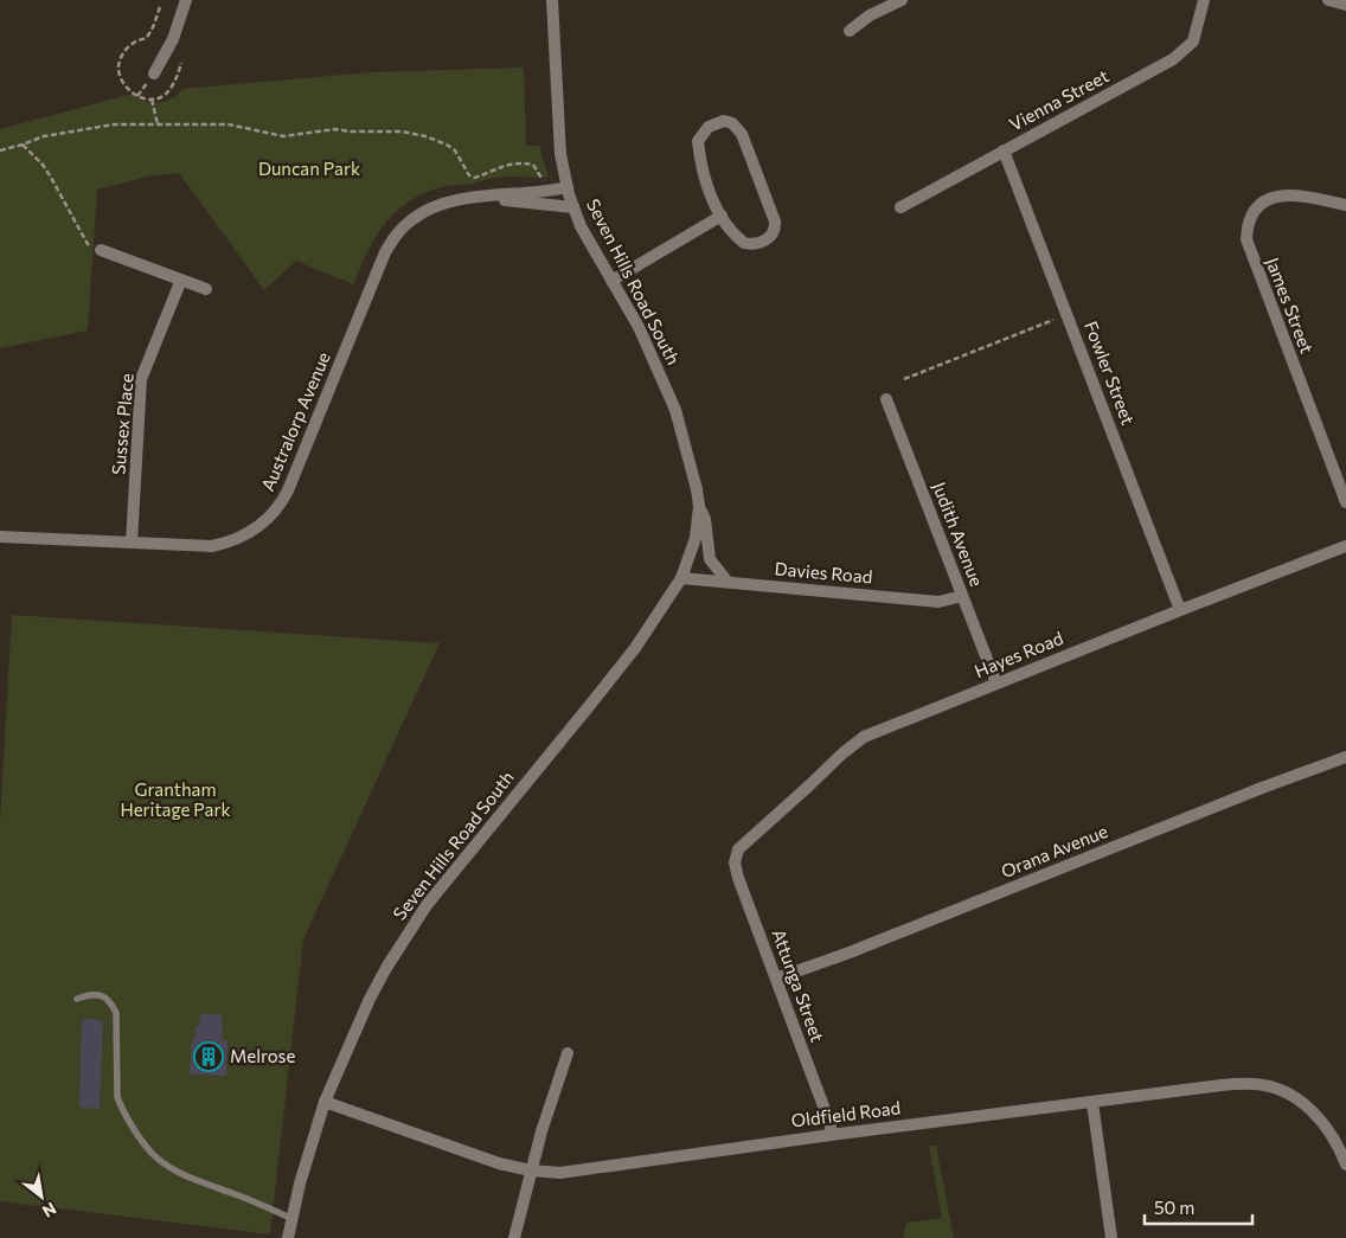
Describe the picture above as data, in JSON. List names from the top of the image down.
{
  "streets": {
    "street": [
      "Vienna Street",
      "Seven Hills Road South",
      "James Street",
      "Fowler Street",
      "Australorp Avenue",
      "Sussex Place",
      "Judith Avenue",
      "Davies Road",
      "Hayes Road",
      "Orana Avenue",
      "Attunga Street",
      "Oldfield Road"
    ]
  },
  "crossings": [
    ["Vienna Street", "Fowler Street"],
    ["Seven Hills Road South", "Australorp Avenue"],
    ["Seven Hills Road South", "Davies Road"],
    ["Seven Hills Road South", "Oldfield Road"],
    ["Fowler Street", "Hayes Road"],
    ["Australorp Avenue", "Sussex Place"],
    ["Judith Avenue", "Davies Road"],
    ["Judith Avenue", "Hayes Road"],
    ["Hayes Road", "Attunga Street"],
    ["Orana Avenue", "Attunga Street"],
    ["Attunga Street", "Oldfield Road"]
  ],
  "parks": ["Duncan Park", "Grantham Heritage Park"],
  "places": {
    "building": ["Melrose"]
  },
  "scale_bar": "50 m",
  "north": "bottom right"
}
